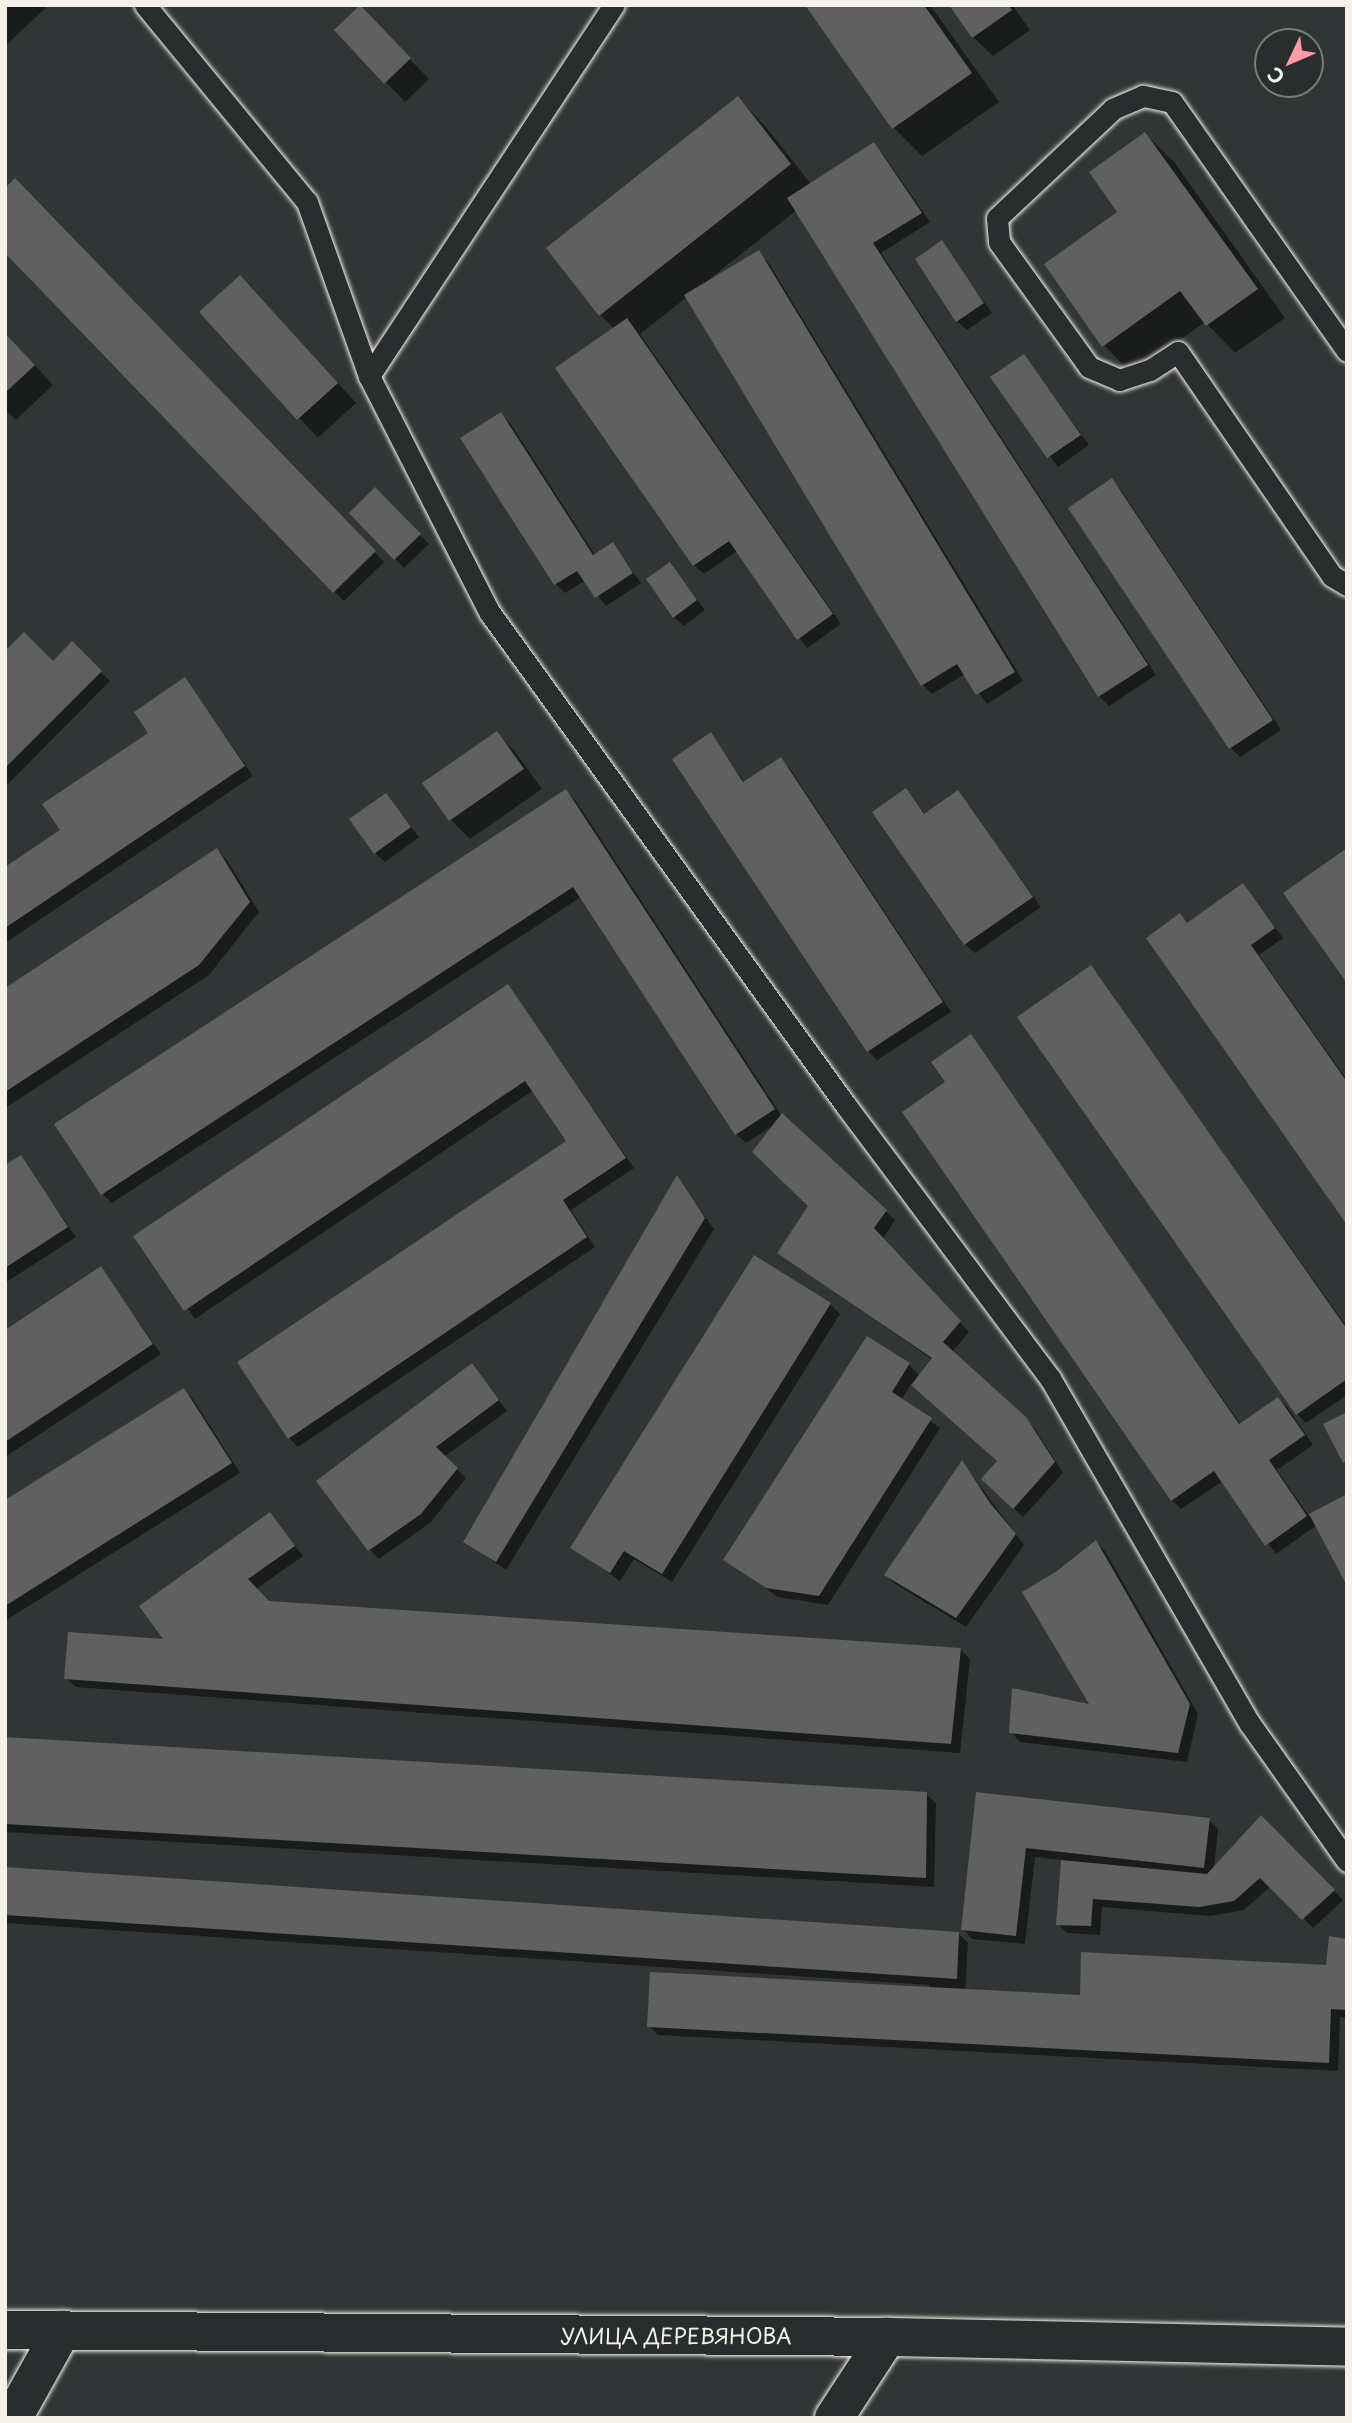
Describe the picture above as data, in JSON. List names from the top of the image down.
{
  "streets": {
    "street": ["УЛИЦА ДЕРЕВЯНОВА"]
  },
  "north": "bottom left"
}
